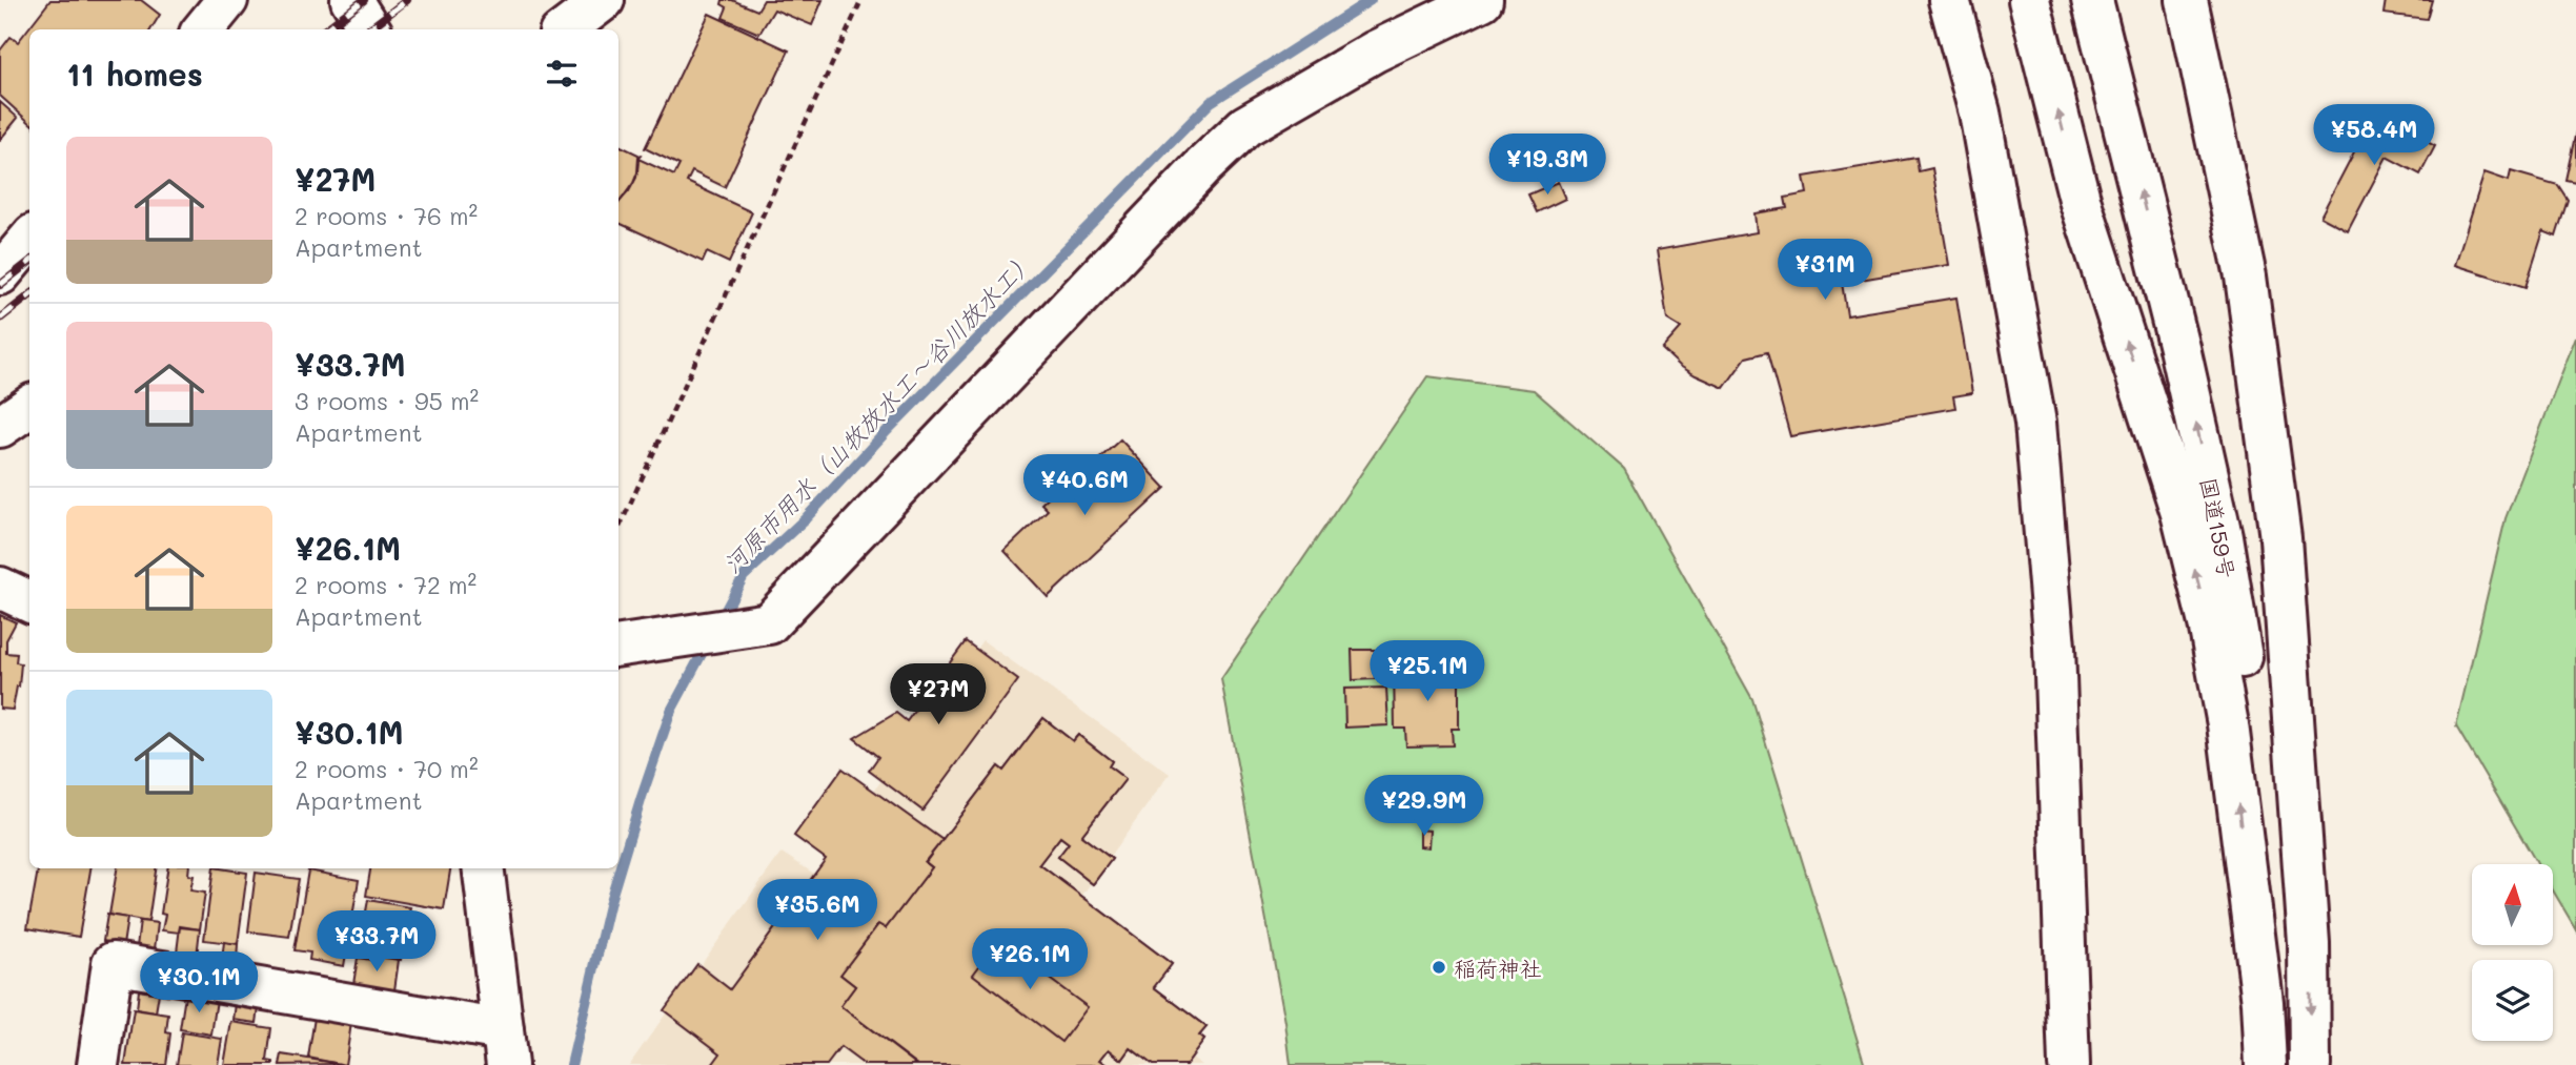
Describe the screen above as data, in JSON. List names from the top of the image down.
{
  "streets": {
    "main road": ["国道159号"]
  },
  "water": ["河原市用水（山牧放水工～谷川放水工）"],
  "places": ["稲荷神社"],
  "north": "top",
  "page": {
    "heading": "11 homes",
    "price": [
      "¥58.4M",
      "¥19.3M",
      "¥31M",
      "¥40.6M",
      "¥25.1M",
      "¥27M",
      "¥29.9M",
      "¥35.6M",
      "¥33.7M",
      "¥26.1M",
      "¥30.1M"
    ],
    "list": [
      {
        "name": "¥27M",
        "note": "2 rooms · 76 m² · Apartment"
      },
      {
        "name": "¥33.7M",
        "note": "3 rooms · 95 m² · Apartment"
      },
      {
        "name": "¥26.1M",
        "note": "2 rooms · 72 m² · Apartment"
      },
      {
        "name": "¥30.1M",
        "note": "2 rooms · 70 m² · Apartment"
      }
    ]
  }
}
